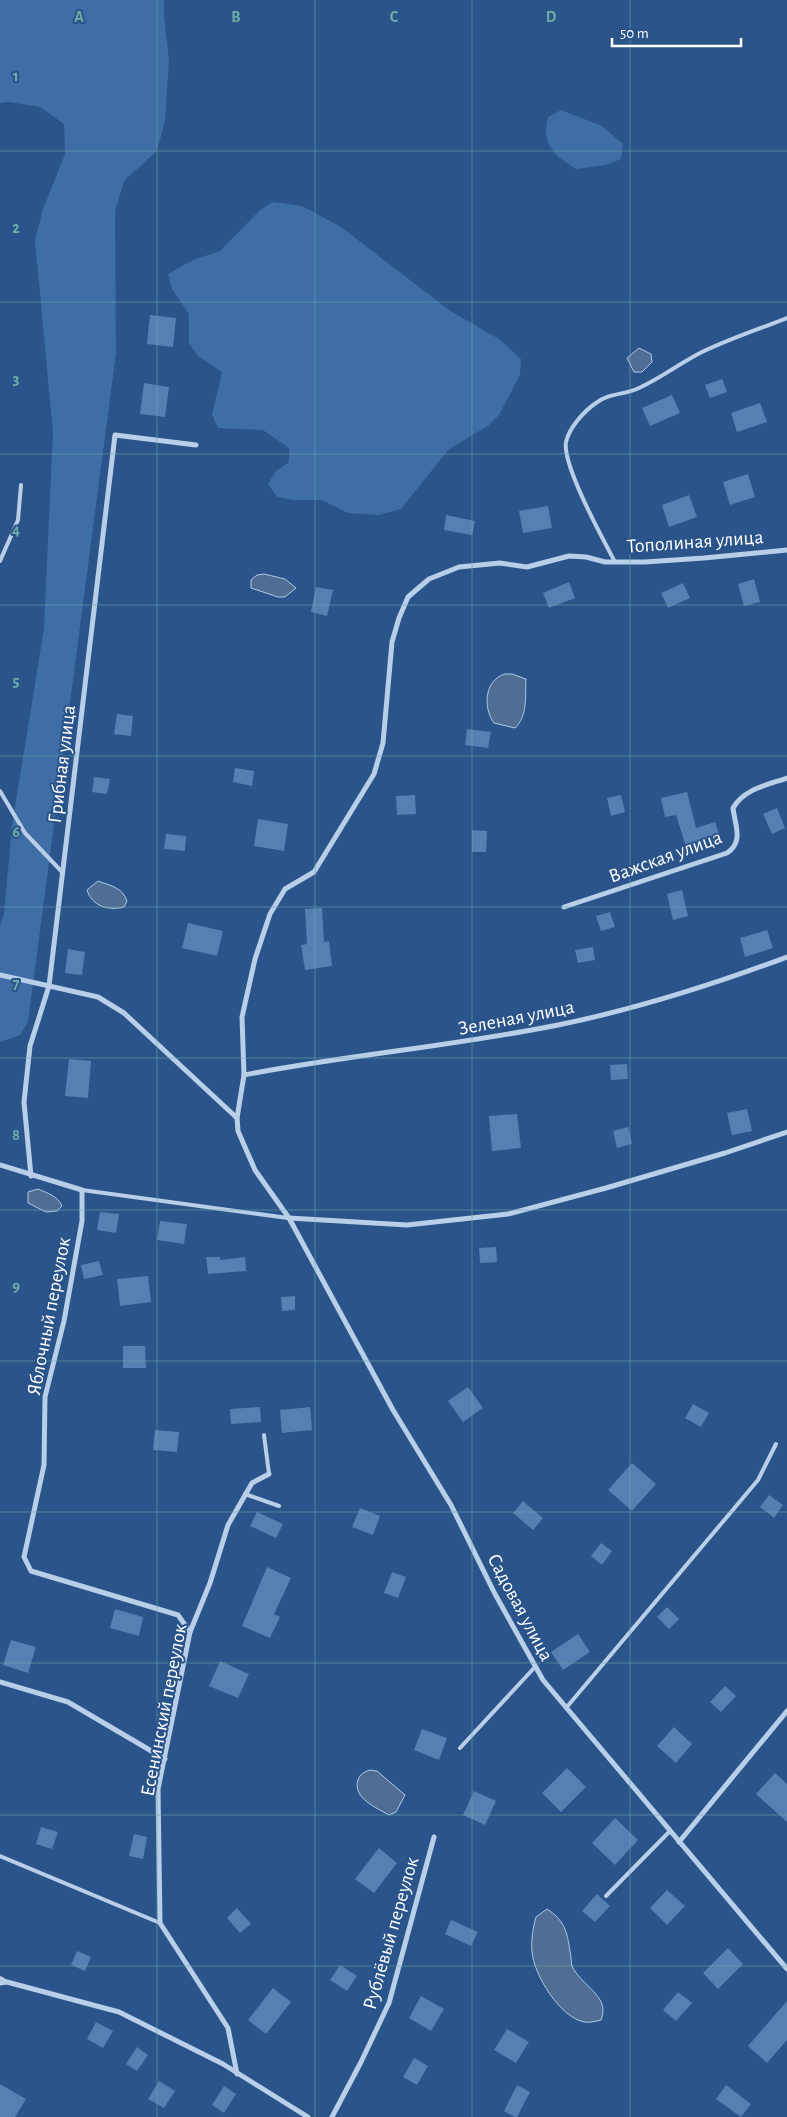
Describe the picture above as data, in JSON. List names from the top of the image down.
{
  "streets": {
    "street": [
      "Тополиная улица",
      "Грибная улица",
      "Важская улица",
      "Зеленая улица",
      "Яблочный переулок",
      "Садовая улица",
      "Есенинский переулок",
      "Рублёвый переулок"
    ]
  },
  "crossings": [
    ["Тополиная улица", "Зеленая улица"],
    ["Тополиная улица", "Садовая улица"],
    ["Яблочный переулок", "Есенинский переулок"]
  ],
  "scale_bar": "50 m",
  "grid": {
    "columns": [
      "A",
      "B",
      "C",
      "D"
    ],
    "rows": [
      "1",
      "2",
      "3",
      "4",
      "5",
      "6",
      "7",
      "8",
      "9"
    ]
  }
}
